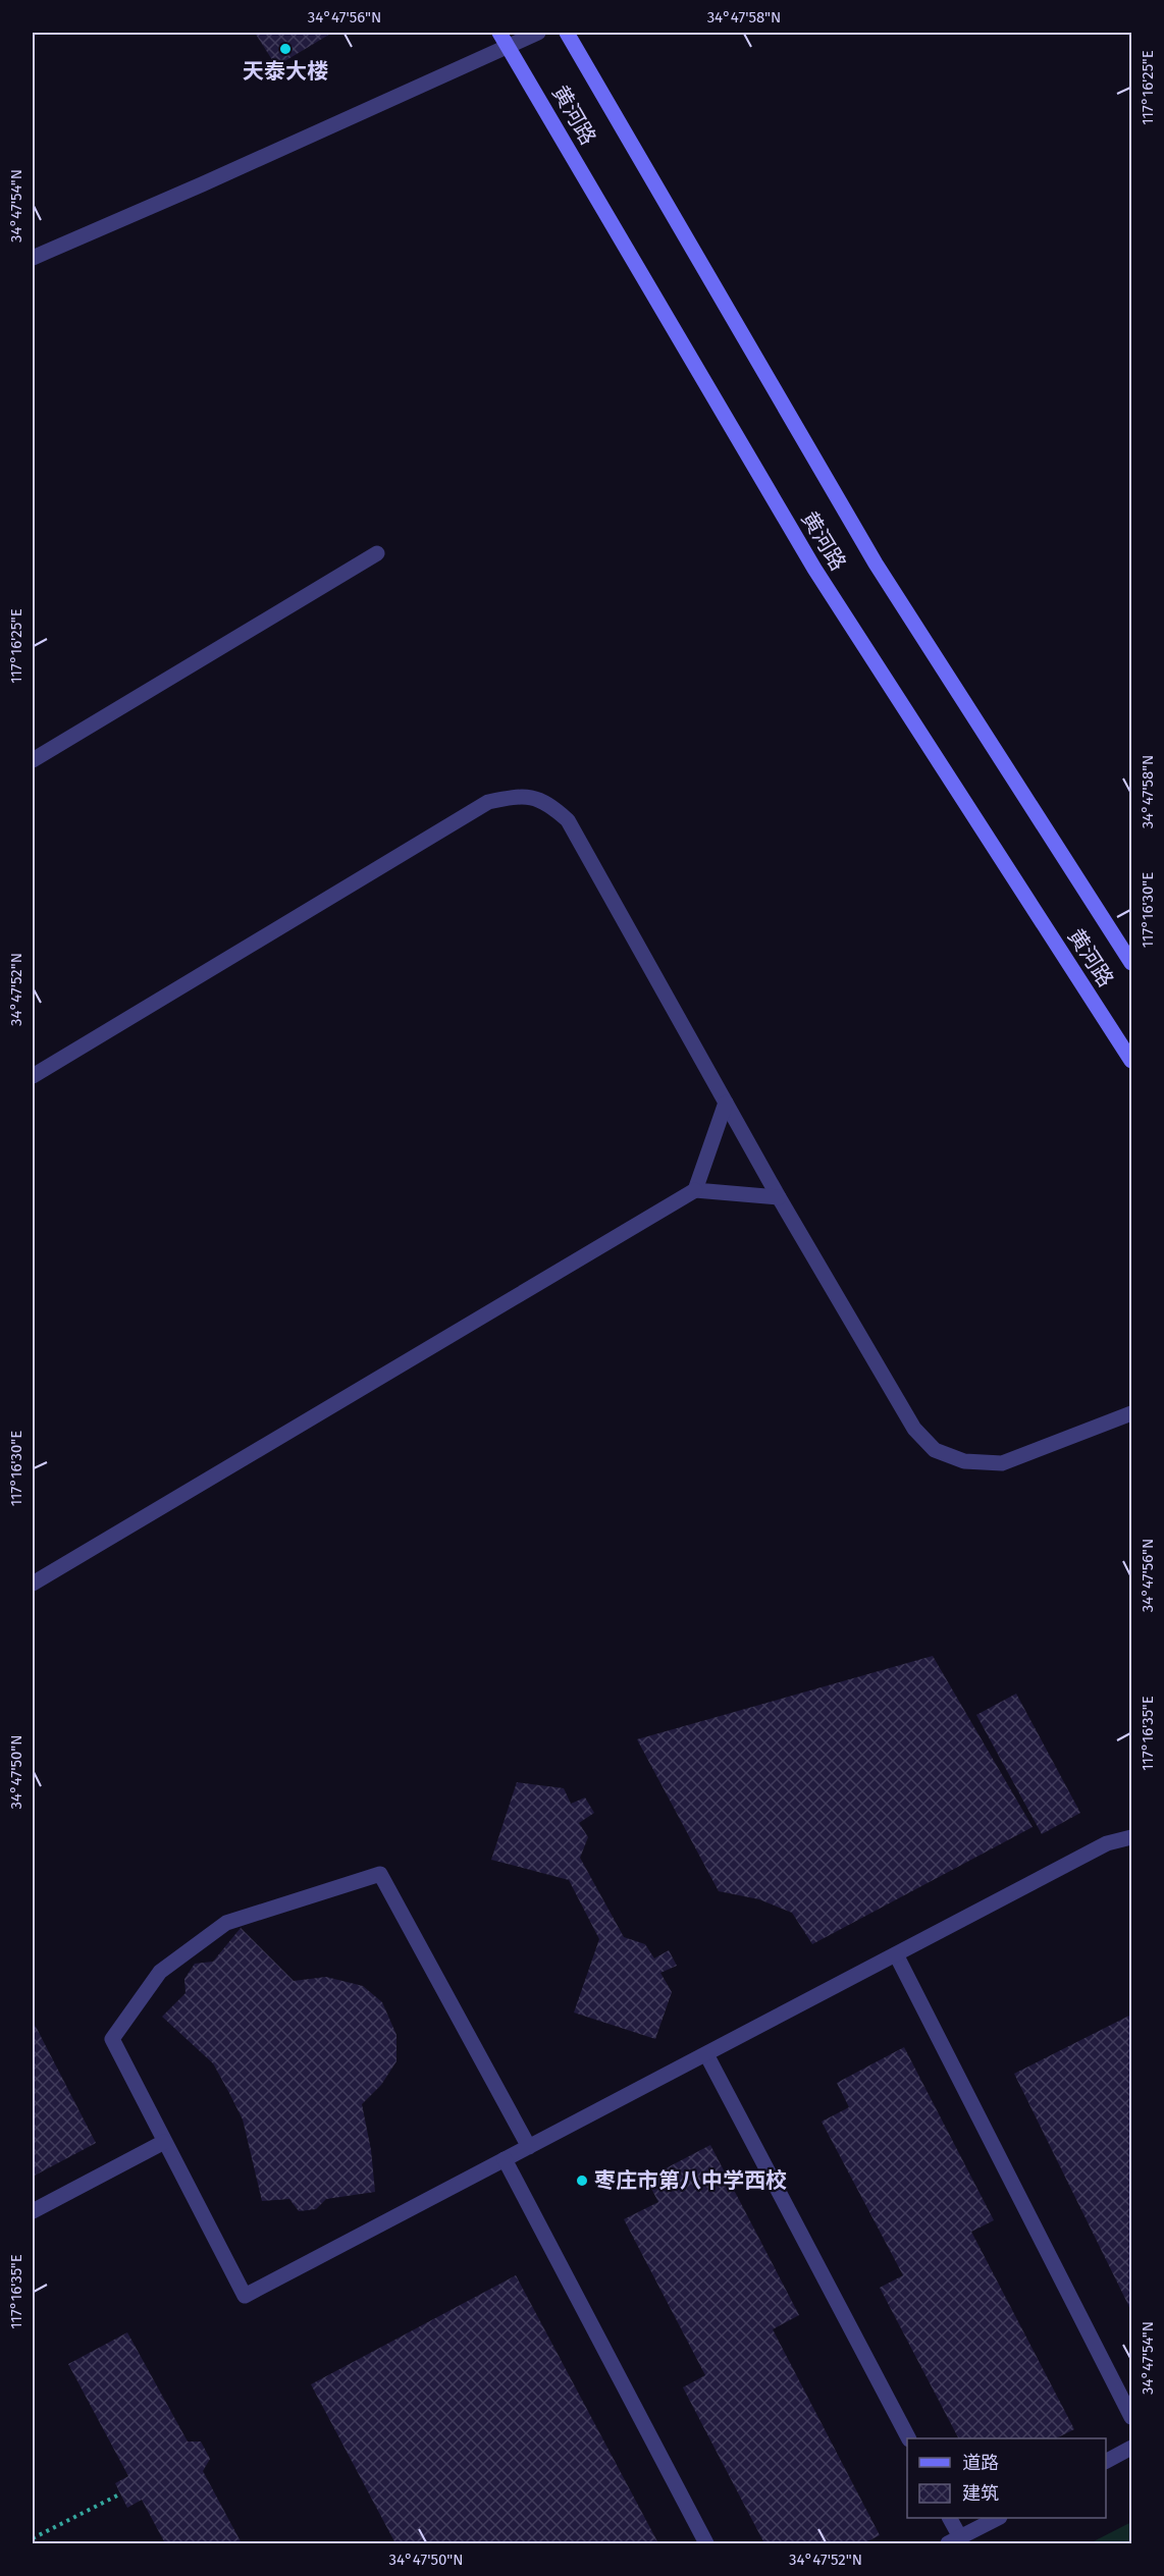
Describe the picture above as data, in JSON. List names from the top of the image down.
{
  "streets": {
    "main road": ["黄河路"]
  },
  "places": ["天泰大楼", "枣庄市第八中学西校"],
  "legend": ["道路", "建筑"],
  "coordinates": [
    "34°47'56\"N",
    "34°47'58\"N",
    "117°16'25\"E",
    "34°47'54\"N",
    "117°16'30\"E",
    "34°47'52\"N",
    "117°16'35\"E",
    "34°47'50\"N"
  ]
}
